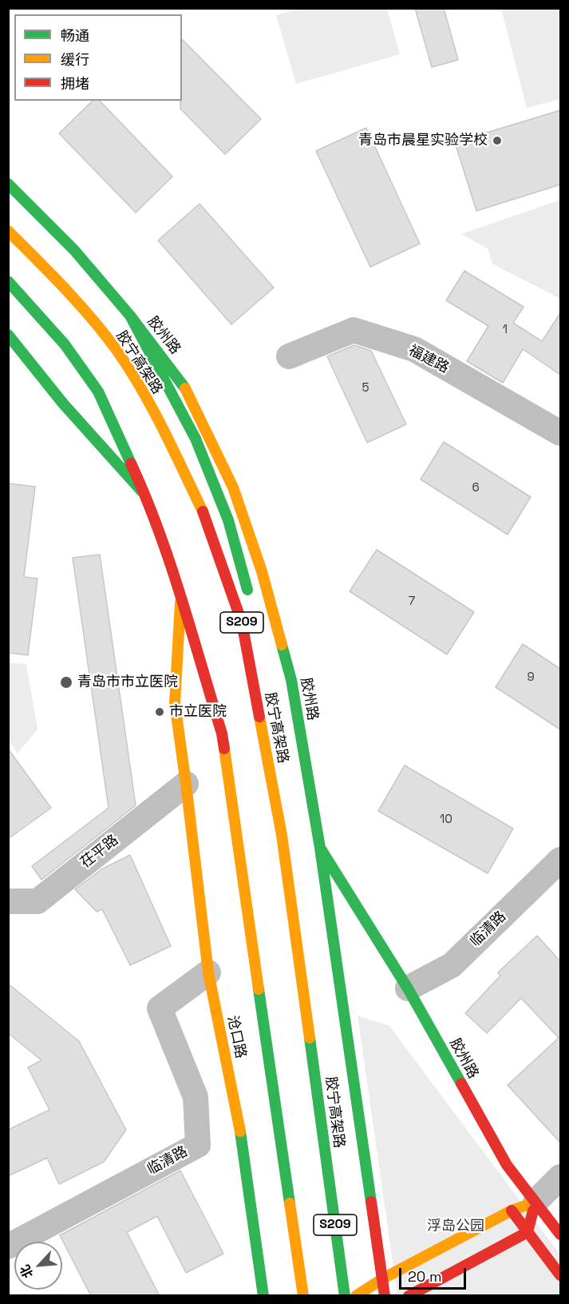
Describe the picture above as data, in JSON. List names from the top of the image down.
{
  "streets": {
    "main road": [
      "胶州路",
      "胶宁高架路",
      "S209",
      "沧口路"
    ],
    "street": ["福建路", "茌平路", "临清路"]
  },
  "crossings": [
    ["胶州路", "临清路"],
    ["茌平路", "沧口路"],
    ["临清路", "沧口路"]
  ],
  "parks": ["浮岛公园"],
  "places": ["青岛市晨星实验学校", "青岛市市立医院", "市立医院"],
  "house_numbers": [
    "1",
    "5",
    "6",
    "7",
    "9",
    "10"
  ],
  "legend": ["畅通", "缓行", "拥堵"],
  "scale_bar": "20 m",
  "north": "bottom left"
}
